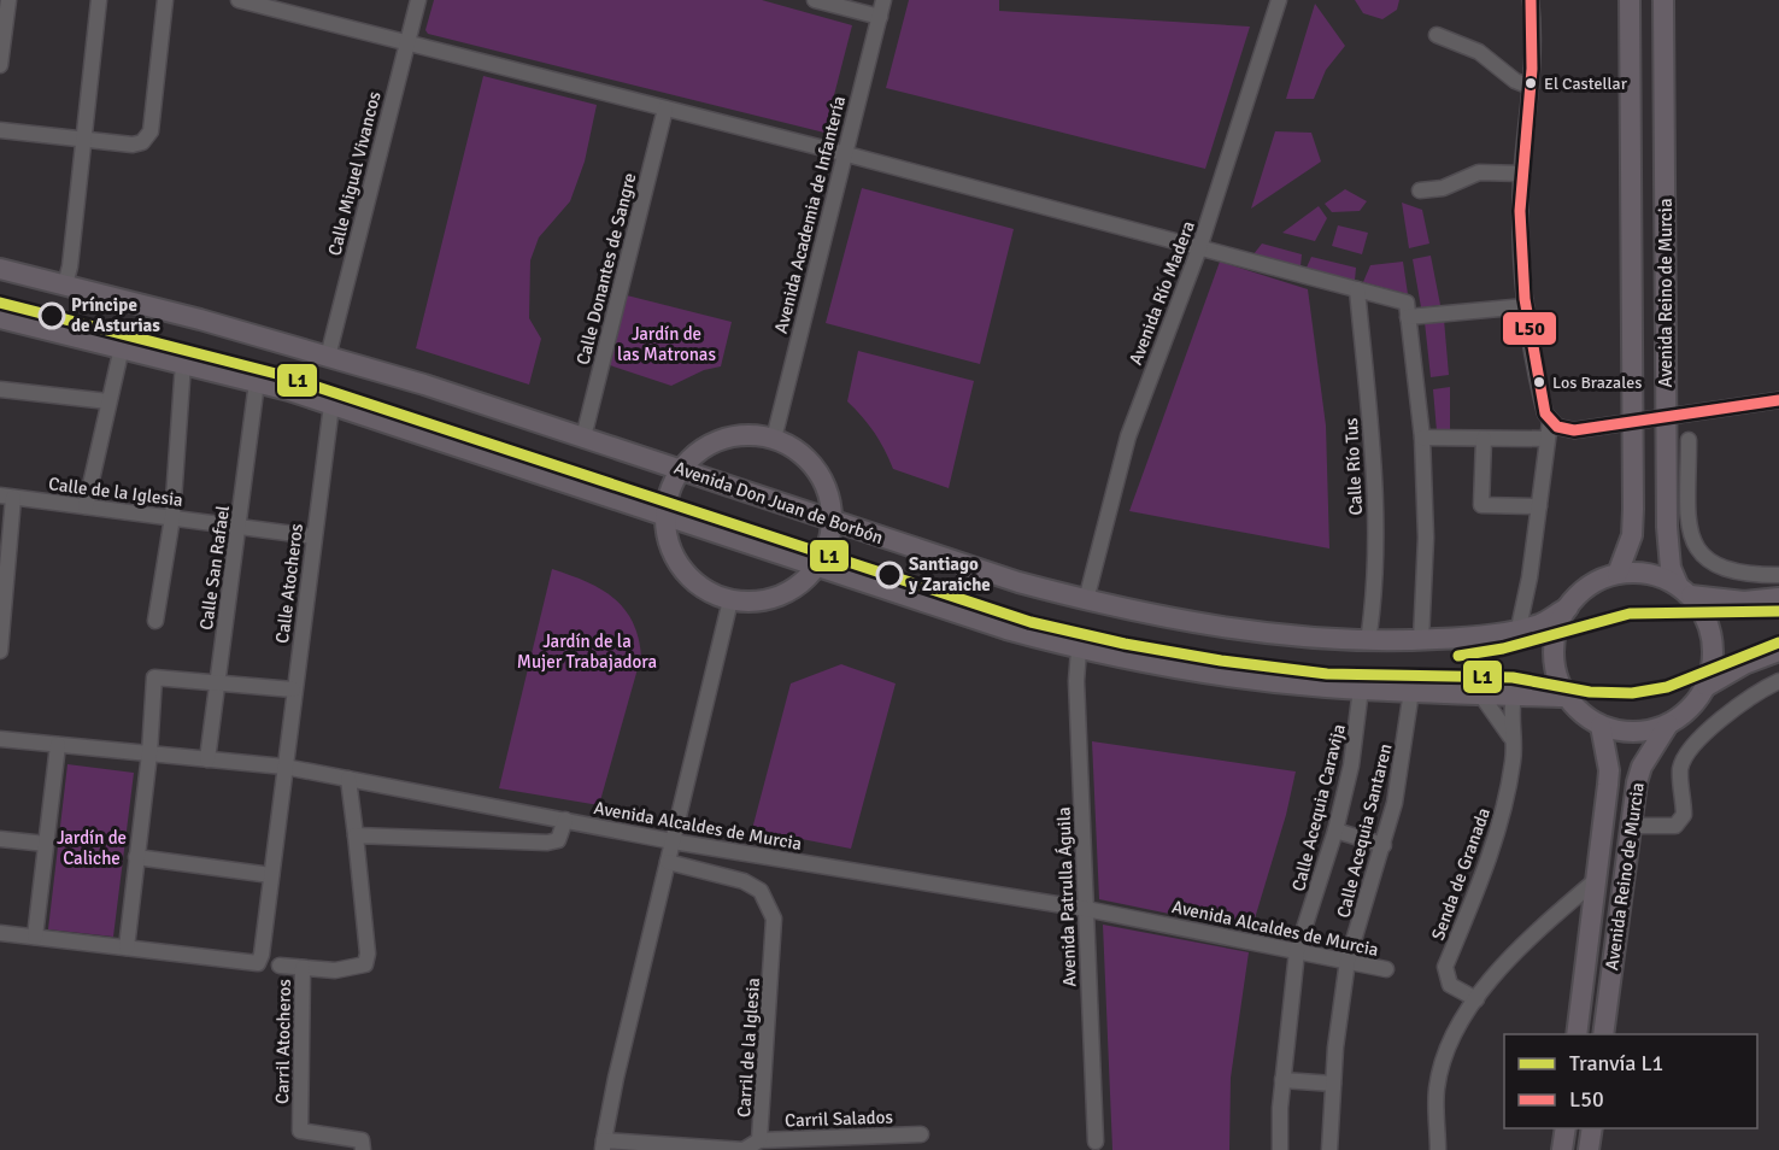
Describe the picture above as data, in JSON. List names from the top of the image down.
{
  "streets": {
    "main road": ["Avenida Reino de Murcia", "Avenida Don Juan de Borbón"],
    "street": [
      "Calle Miguel Vivancos",
      "Avenida Academia de Infantería",
      "Calle Donantes de Sangre",
      "Avenida Río Madera",
      "Calle Río Tus",
      "Calle de la Iglesia",
      "Calle San Rafael",
      "Calle Atocheros",
      "Calle Acequia Caravija",
      "Avenida Alcaldes de Murcia",
      "Calle Acequia Santaren",
      "Senda de Granada",
      "Avenida Patrulla Águila",
      "Carril Atocheros",
      "Carril de la Iglesia",
      "Carril Salados"
    ]
  },
  "crossings": [
    ["Calle Miguel Vivancos", "Avenida Don Juan de Borbón"],
    ["Calle Donantes de Sangre", "Avenida Don Juan de Borbón"],
    ["Avenida Río Madera", "Avenida Don Juan de Borbón"],
    ["Avenida Reino de Murcia", "Avenida Don Juan de Borbón"],
    ["Calle Río Tus", "Avenida Don Juan de Borbón"],
    ["Calle de la Iglesia", "Calle San Rafael"],
    ["Calle de la Iglesia", "Calle Atocheros"],
    ["Calle San Rafael", "Avenida Alcaldes de Murcia"],
    ["Calle Atocheros", "Avenida Alcaldes de Murcia"],
    ["Calle Acequia Caravija", "Avenida Alcaldes de Murcia"],
    ["Avenida Alcaldes de Murcia", "Calle Acequia Santaren"],
    ["Avenida Alcaldes de Murcia", "Avenida Patrulla Águila"],
    ["Carril de la Iglesia", "Carril Salados"]
  ],
  "parks": ["Jardín de las Matronas", "Jardín de la Mujer Trabajadora", "Jardín de Caliche"],
  "places": [
    "El Castellar",
    "Príncipe de Asturias",
    "Los Brazales",
    "Santiago y Zaraiche"
  ],
  "lines": ["transit line L50", "tram line L1"],
  "legend": ["Tranvía L1", "L50"]
}
